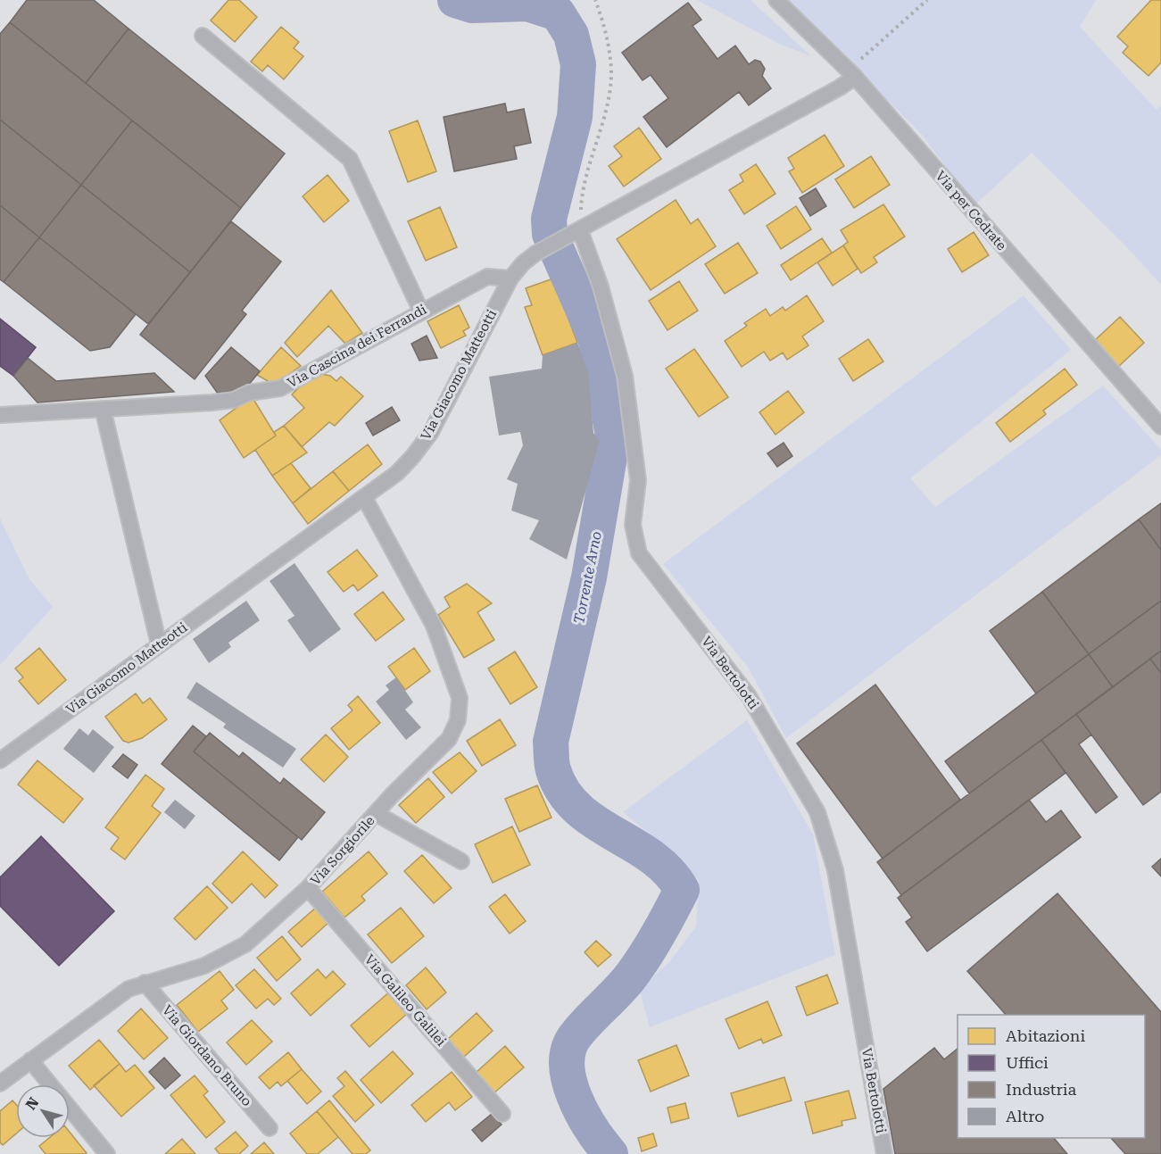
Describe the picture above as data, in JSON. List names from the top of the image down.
{
  "streets": {
    "street": [
      "Via per Cedrate",
      "Via Cascina dei Ferrandi",
      "Via Giacomo Matteotti",
      "Via Bertolotti",
      "Via Sorgiorile",
      "Via Galileo Galilei",
      "Via Giordano Bruno"
    ]
  },
  "crossings": [
    ["Via per Cedrate", "Via Giacomo Matteotti"],
    ["Via Cascina dei Ferrandi", "Via Giacomo Matteotti"],
    ["Via Giacomo Matteotti", "Via Bertolotti"],
    ["Via Giacomo Matteotti", "Via Sorgiorile"],
    ["Via Sorgiorile", "Via Galileo Galilei"],
    ["Via Sorgiorile", "Via Giordano Bruno"]
  ],
  "water": ["Torrente Arno"],
  "legend": [
    "Abitazioni",
    "Uffici",
    "Industria",
    "Altro"
  ],
  "north": "top left"
}
